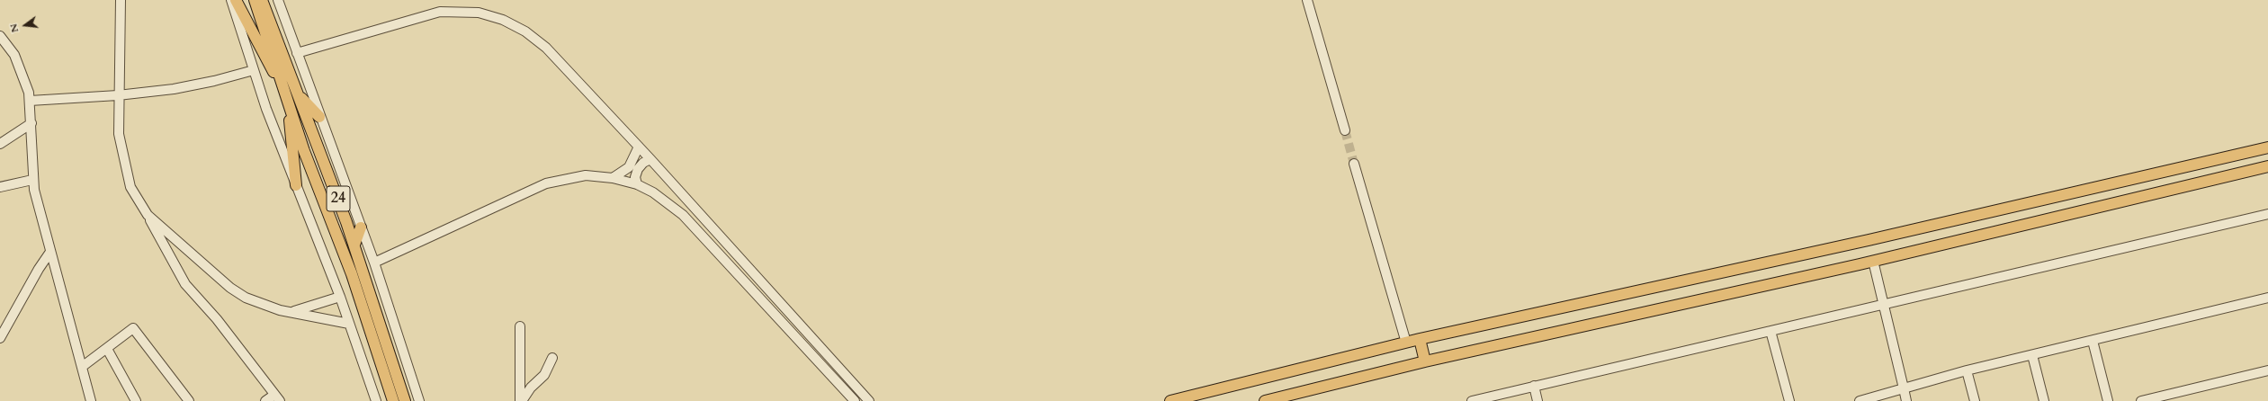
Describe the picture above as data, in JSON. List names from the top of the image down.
{
  "streets": {
    "main road": ["24"]
  },
  "north": "left"
}
